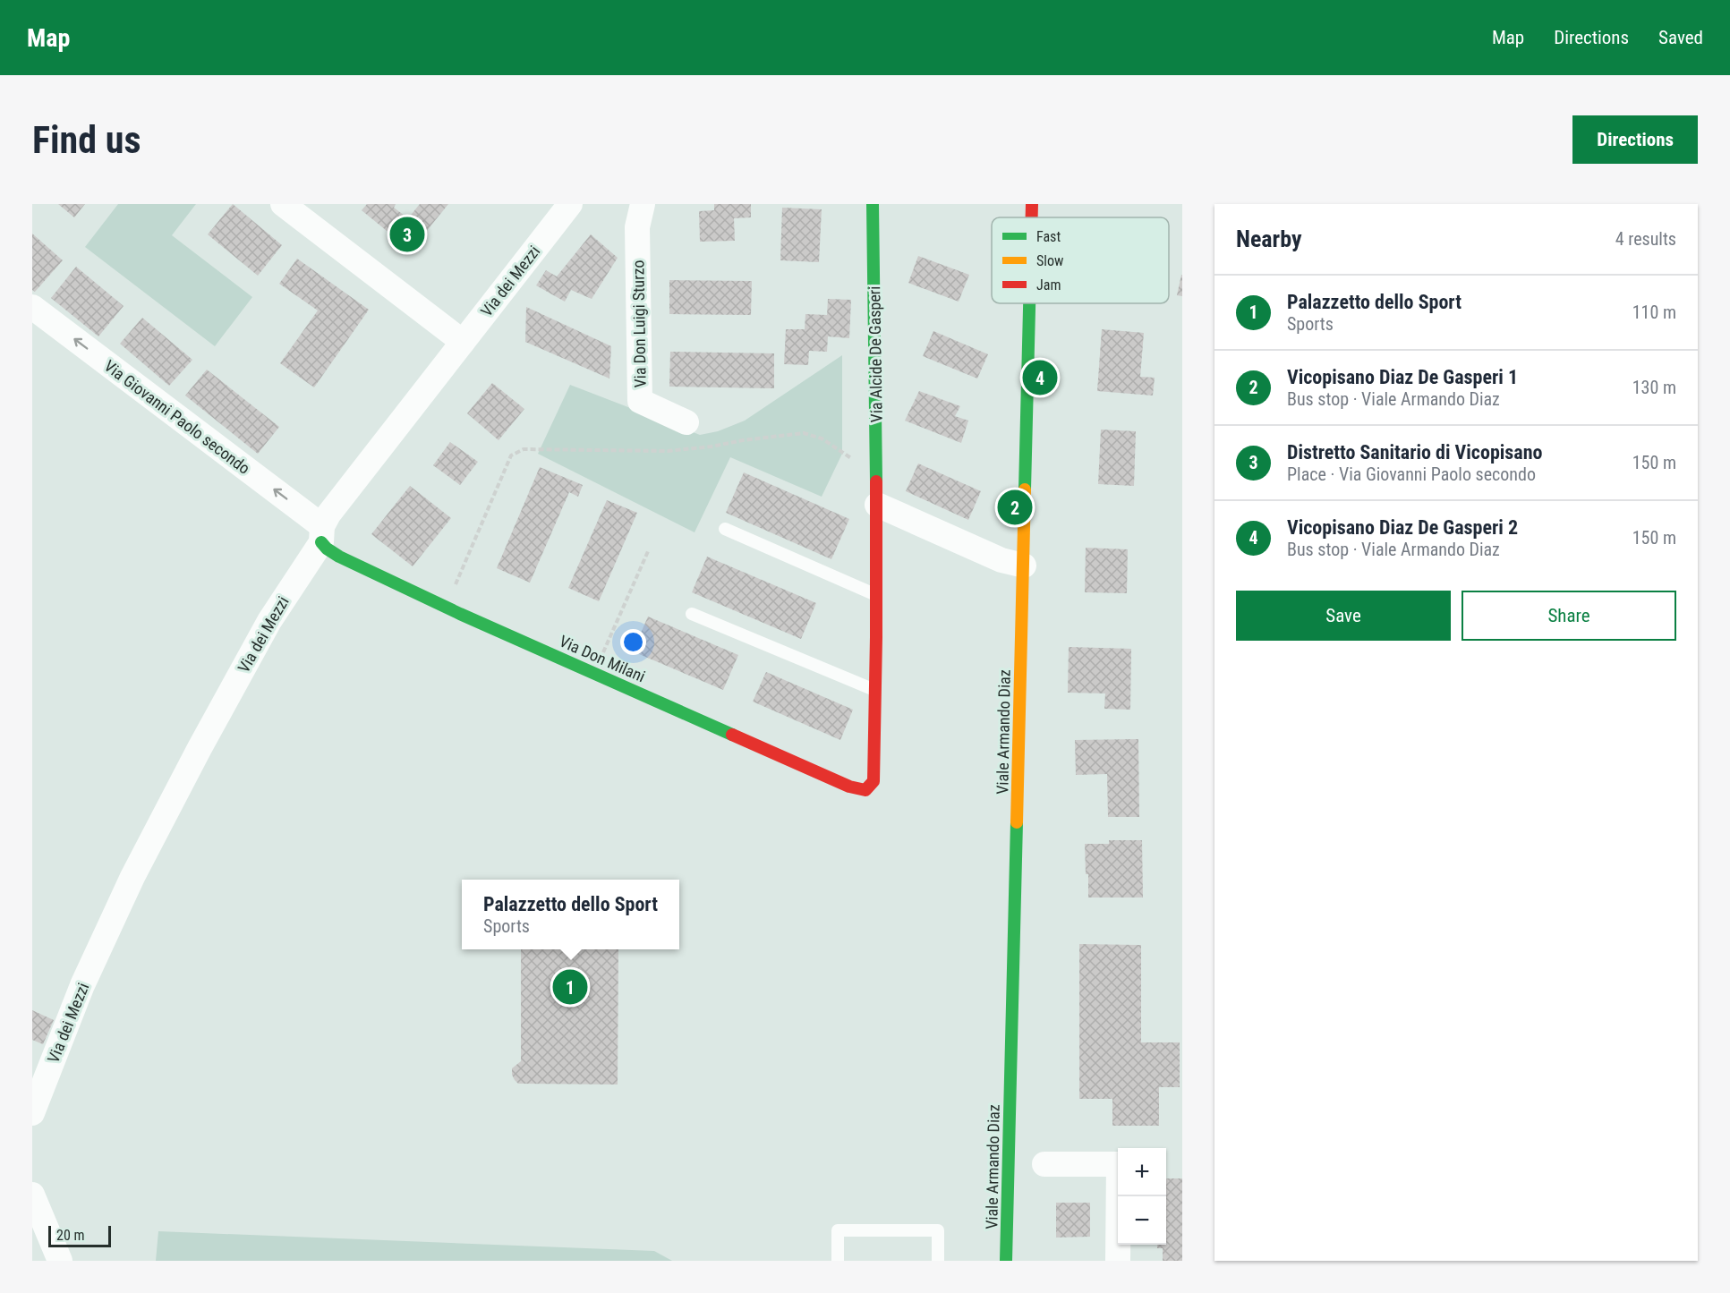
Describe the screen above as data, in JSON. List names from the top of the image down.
{
  "streets": {
    "street": [
      "Via dei Mezzi",
      "Via Don Luigi Sturzo",
      "Via Alcide De Gasperi",
      "Via Giovanni Paolo secondo",
      "Via Don Milani",
      "Viale Armando Diaz"
    ]
  },
  "crossings": [
    ["Via dei Mezzi", "Via Giovanni Paolo secondo"],
    ["Via dei Mezzi", "Via Don Milani"],
    ["Via Alcide De Gasperi", "Via Don Milani"],
    ["Via Giovanni Paolo secondo", "Via Don Milani"]
  ],
  "one_way": ["Via Giovanni Paolo secondo"],
  "legend": ["Fast", "Slow", "Jam"],
  "scale_bar": "20 m",
  "page": {
    "header": "Map",
    "nav": ["Map", "Directions", "Saved"],
    "buttons": [
      "Directions",
      ["Save", "Share"]
    ],
    "title": "Find us",
    "heading": ["Nearby", "4 results"],
    "pins": [
      "3",
      "4",
      "2",
      "1"
    ],
    "list": [
      {
        "mark": "1",
        "name": "Palazzetto dello Sport",
        "note": "Sports",
        "value": "110 m"
      },
      {
        "mark": "2",
        "name": "Vicopisano Diaz De Gasperi 1",
        "note": "Bus stop · Viale Armando Diaz",
        "value": "130 m"
      },
      {
        "mark": "3",
        "name": "Distretto Sanitario di Vicopisano",
        "note": "Place · Via Giovanni Paolo secondo",
        "value": "150 m"
      },
      {
        "mark": "4",
        "name": "Vicopisano Diaz De Gasperi 2",
        "note": "Bus stop · Viale Armando Diaz",
        "value": "150 m"
      }
    ],
    "popup": ["Palazzetto dello Sport", "Sports"],
    "map_buttons": ["+", "−"],
    "scale": "20 m"
  }
}
